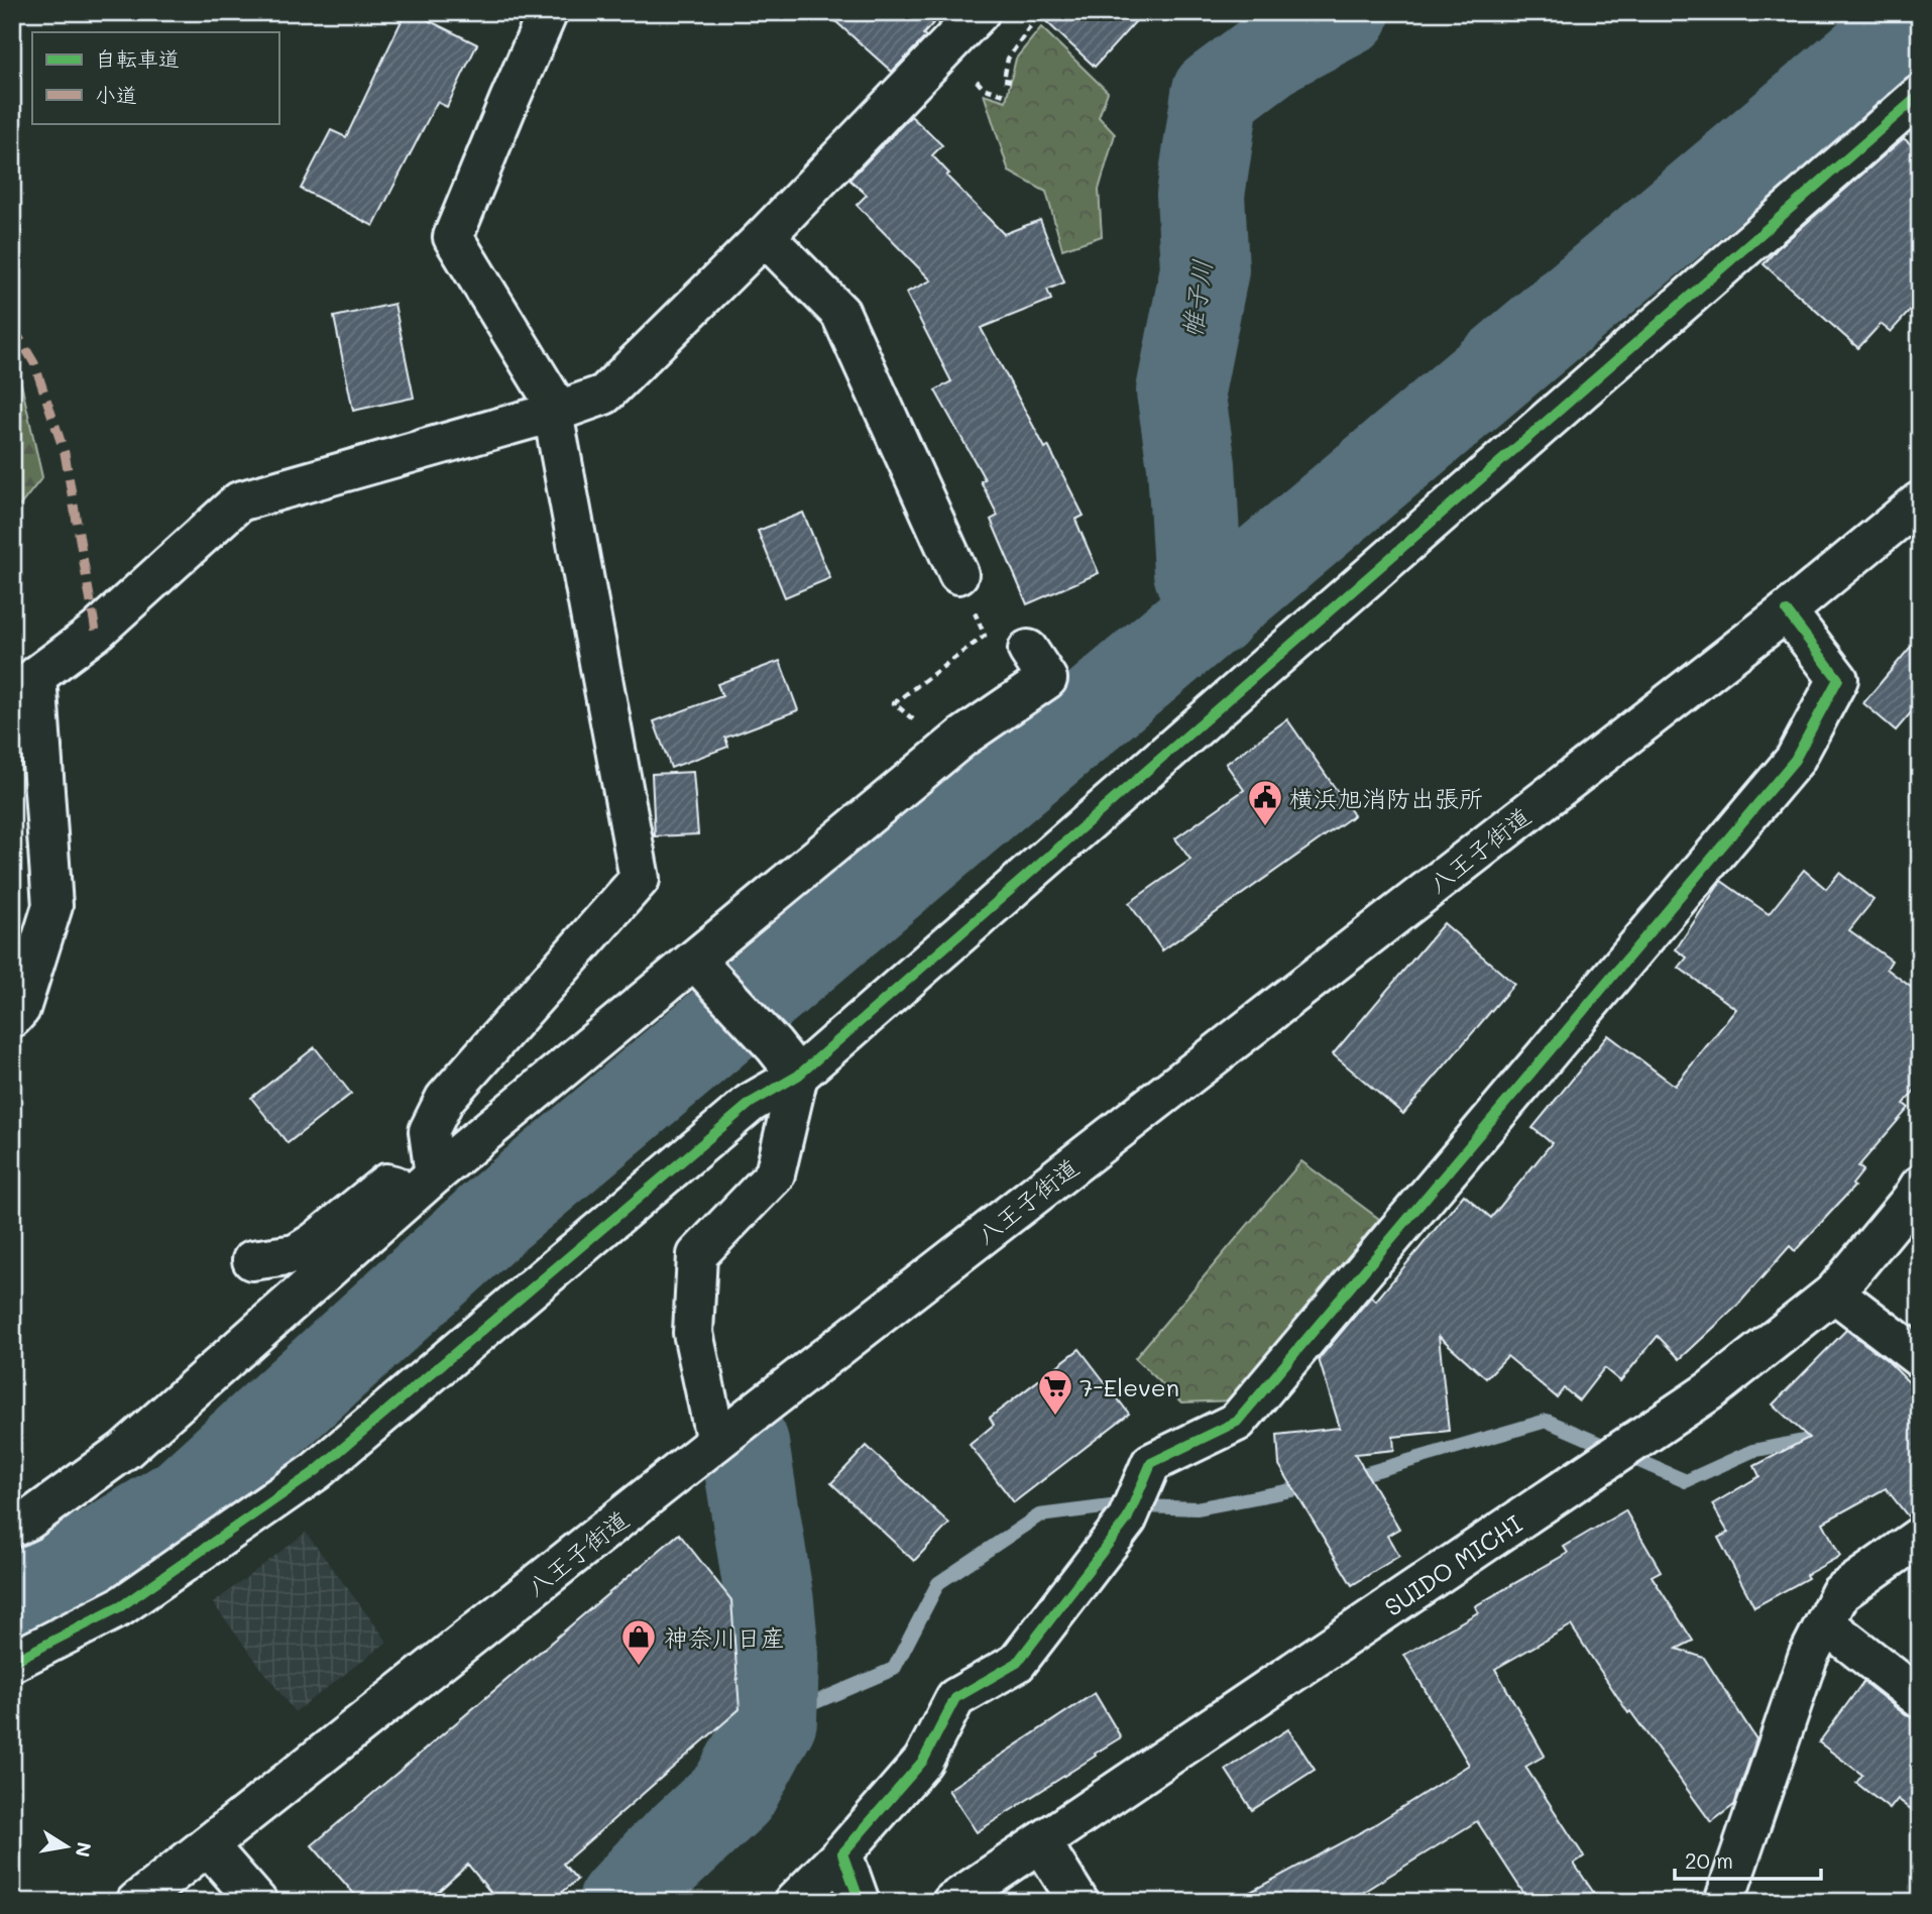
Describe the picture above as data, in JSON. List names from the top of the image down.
{
  "streets": {
    "main road": ["八王子街道", "SUIDO MICHI"]
  },
  "water": ["帷子川"],
  "places": {
    "public building": ["横浜旭消防出張所"],
    "supermarket": ["7-Eleven"],
    "shop": ["神奈川日産"]
  },
  "legend": ["自転車道", "小道"],
  "scale_bar": "20 m",
  "north": "right"
}
